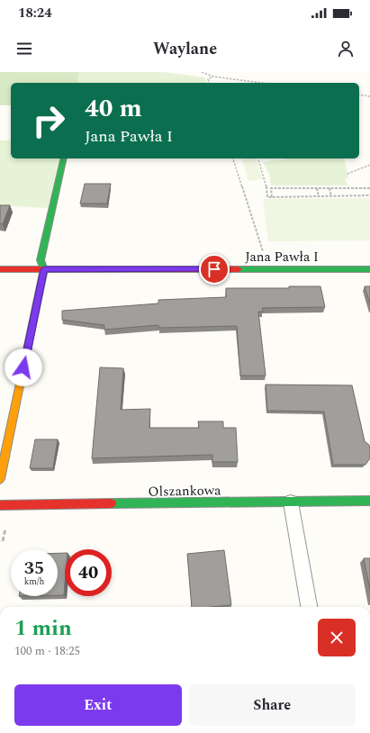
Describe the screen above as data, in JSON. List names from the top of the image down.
{
  "streets": {
    "street": ["Jana Pawła I", "Olszankowa"]
  },
  "page": {
    "status": "18:24",
    "header": "Waylane",
    "turn": ["40 m", "Jana Pawła I"],
    "speed": "35 km/h",
    "limit": "40",
    "heading": ["1 min", "100 m · 18:25"],
    "buttons": ["Exit", "Share"]
  }
}
